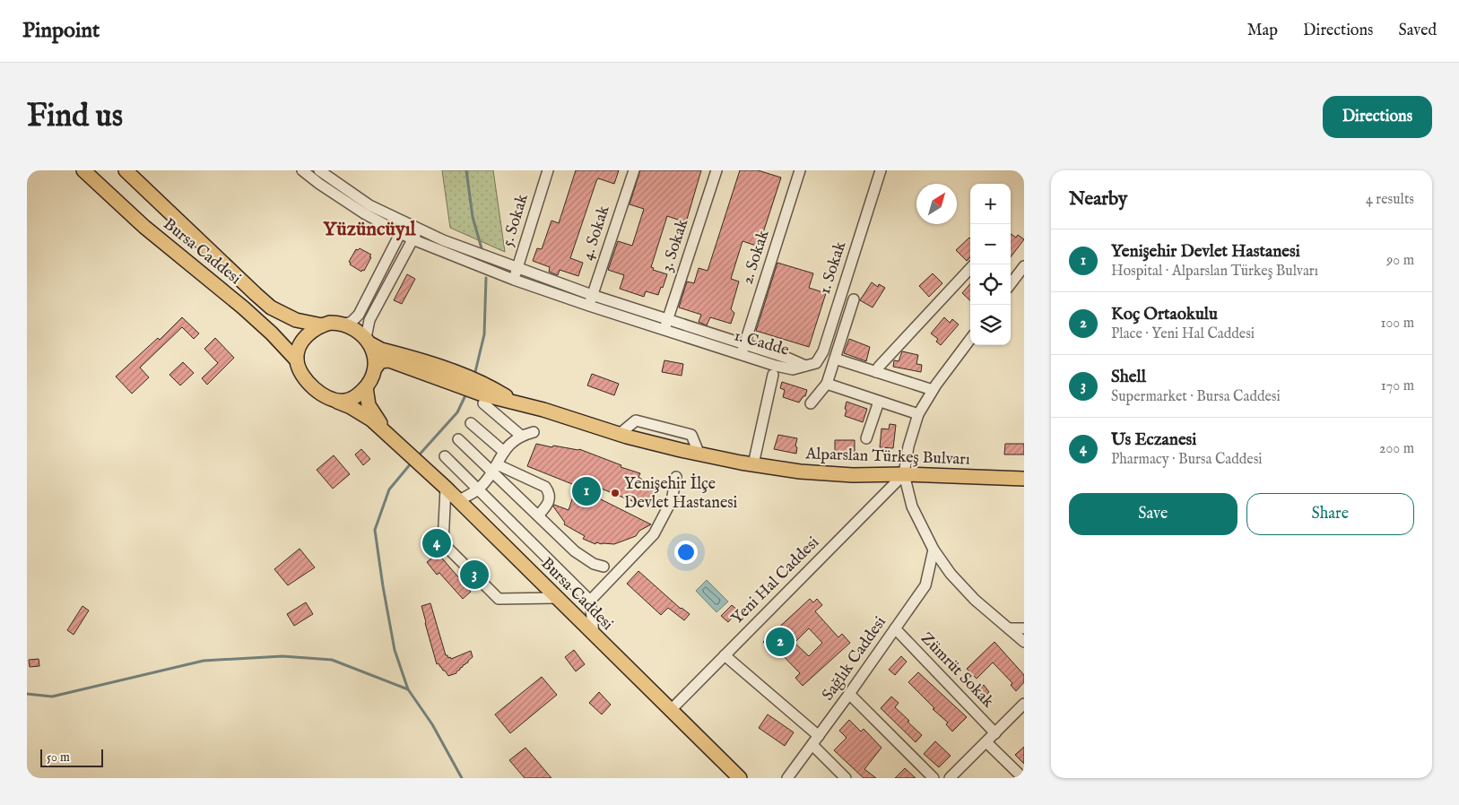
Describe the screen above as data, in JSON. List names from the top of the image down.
{
  "streets": {
    "main road": ["Bursa Caddesi", "Alparslan Türkeş Bulvarı"],
    "street": [
      "5. Sokak",
      "4. Sokak",
      "3. Sokak",
      "2. Sokak",
      "1. Sokak",
      "1. Cadde",
      "Yeni Hal Caddesi",
      "Sağlık Caddesi",
      "Zümrüt Sokak"
    ]
  },
  "crossings": [
    ["5. Sokak", "1. Cadde"],
    ["4. Sokak", "1. Cadde"],
    ["3. Sokak", "1. Cadde"],
    ["Bursa Caddesi", "Alparslan Türkeş Bulvarı"],
    ["Bursa Caddesi", "Yeni Hal Caddesi"],
    ["2. Sokak", "1. Cadde"],
    ["1. Sokak", "1. Cadde"],
    ["Alparslan Türkeş Bulvarı", "Yeni Hal Caddesi"],
    ["Sağlık Caddesi", "Zümrüt Sokak"]
  ],
  "districts": ["Yüzüncüyıl"],
  "places": ["Yenişehir İlçe Devlet Hastanesi"],
  "scale_bar": "50 m",
  "north": "top right",
  "page": {
    "header": "Pinpoint",
    "nav": ["Map", "Directions", "Saved"],
    "buttons": [
      "Directions",
      ["Save", "Share"]
    ],
    "title": "Find us",
    "heading": ["Nearby", "4 results"],
    "map_buttons": ["+", "−"],
    "list": [
      {
        "mark": "1",
        "name": "Yenişehir Devlet Hastanesi",
        "note": "Hospital · Alparslan Türkeş Bulvarı",
        "value": "90 m"
      },
      {
        "mark": "2",
        "name": "Koç Ortaokulu",
        "note": "Place · Yeni Hal Caddesi",
        "value": "100 m"
      },
      {
        "mark": "3",
        "name": "Shell",
        "note": "Supermarket · Bursa Caddesi",
        "value": "170 m"
      },
      {
        "mark": "4",
        "name": "Us Eczanesi",
        "note": "Pharmacy · Bursa Caddesi",
        "value": "200 m"
      }
    ],
    "pins": [
      "1",
      "4",
      "3",
      "2"
    ],
    "scale": "50 m"
  }
}
